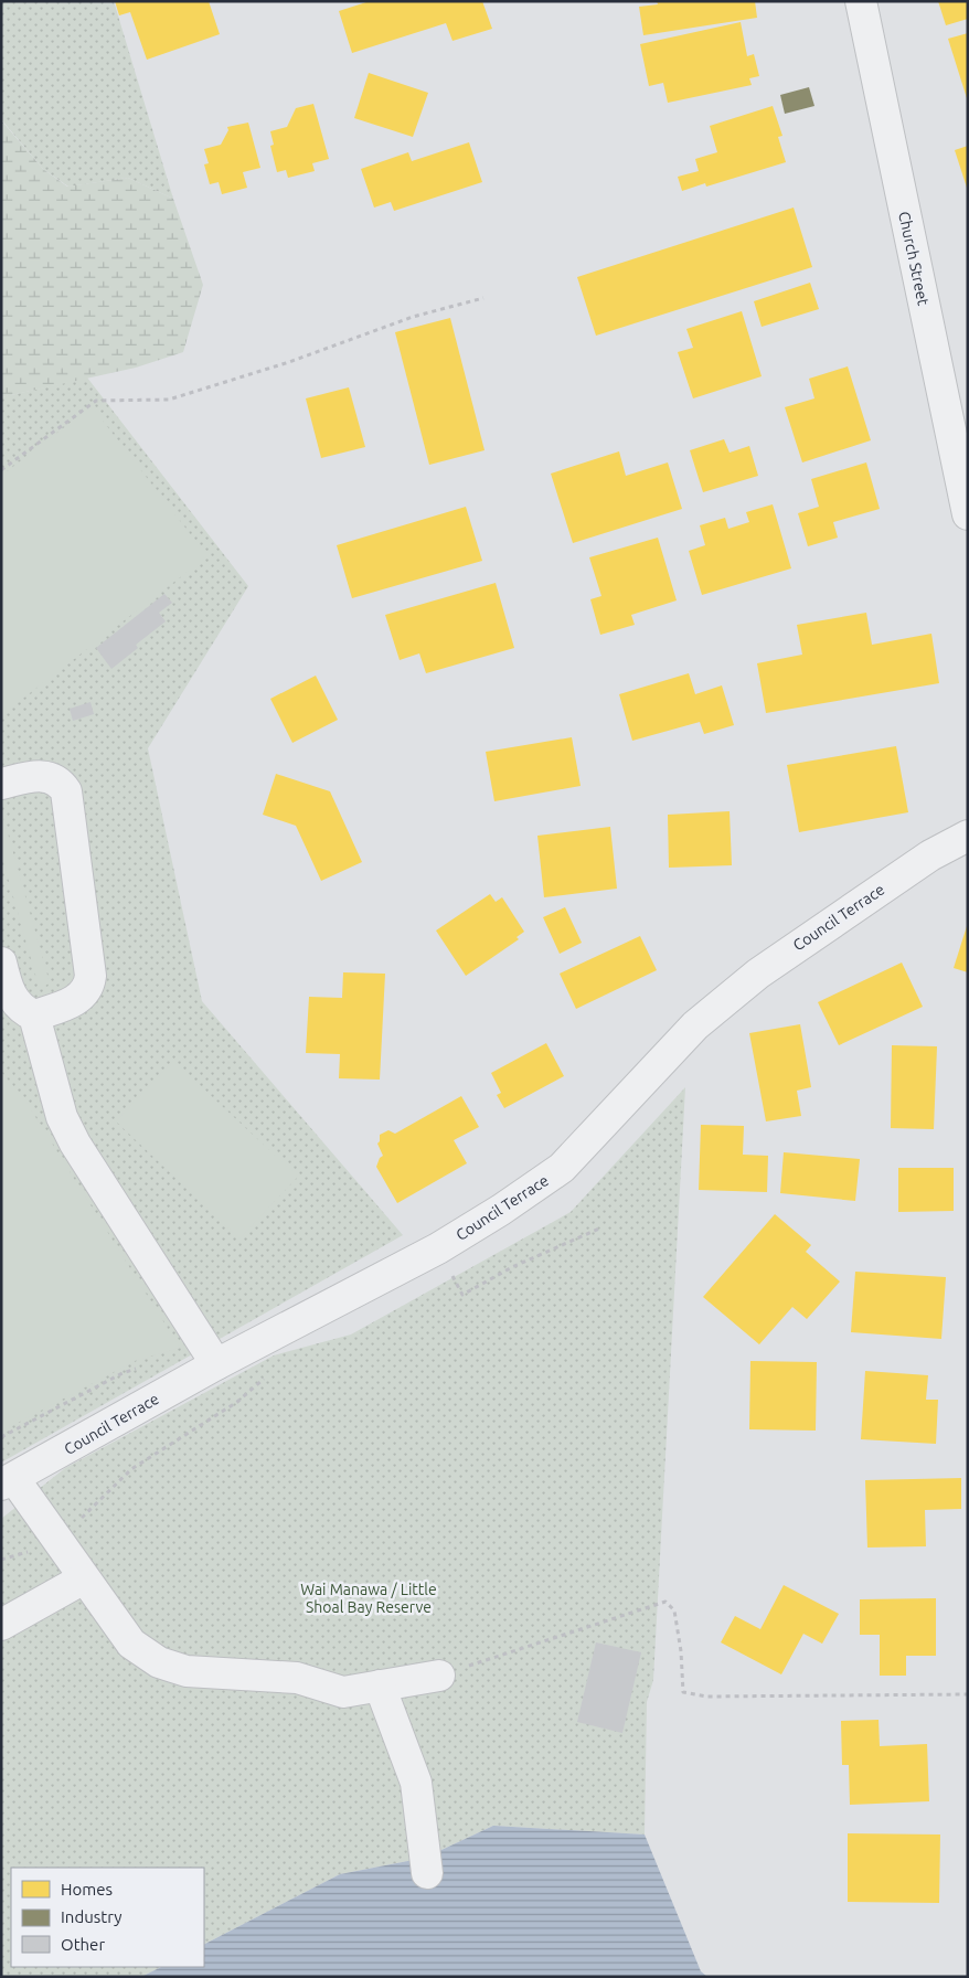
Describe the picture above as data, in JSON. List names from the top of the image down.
{
  "streets": {
    "street": ["Church Street", "Council Terrace"]
  },
  "parks": ["Wai Manawa / Little Shoal Bay Reserve"],
  "legend": ["Homes", "Industry", "Other"]
}
